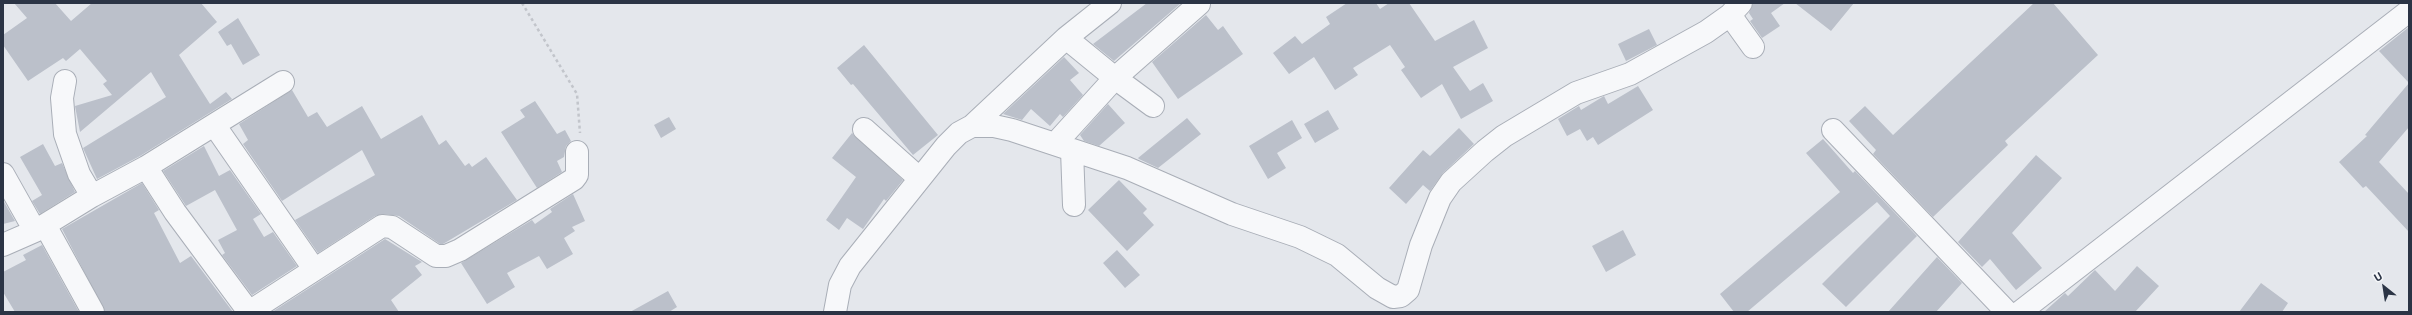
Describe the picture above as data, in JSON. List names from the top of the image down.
{
  "north": "top left"
}
